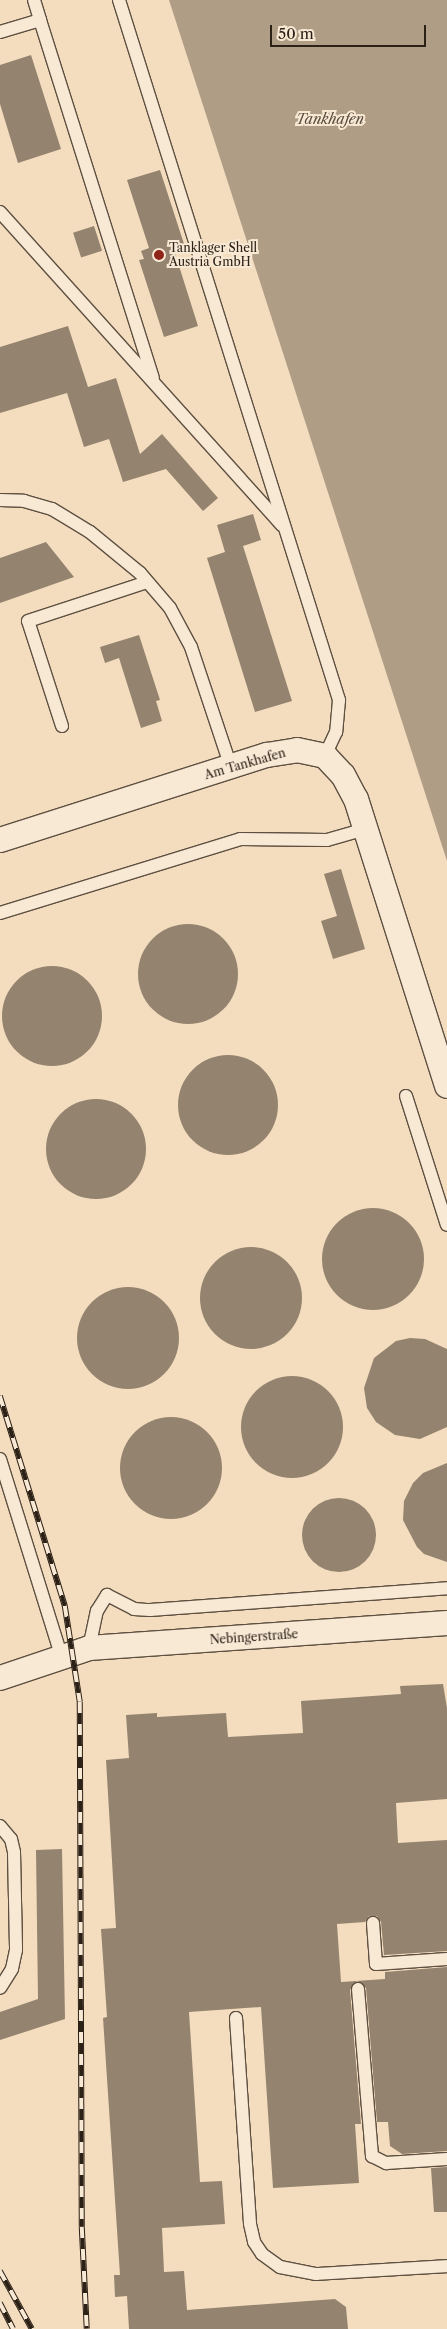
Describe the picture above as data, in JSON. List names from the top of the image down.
{
  "streets": {
    "street": ["Am Tankhafen", "Nebingerstraße"]
  },
  "water": ["Tankhafen"],
  "places": ["Tanklager Shell Austria GmbH"],
  "scale_bar": "50 m"
}
